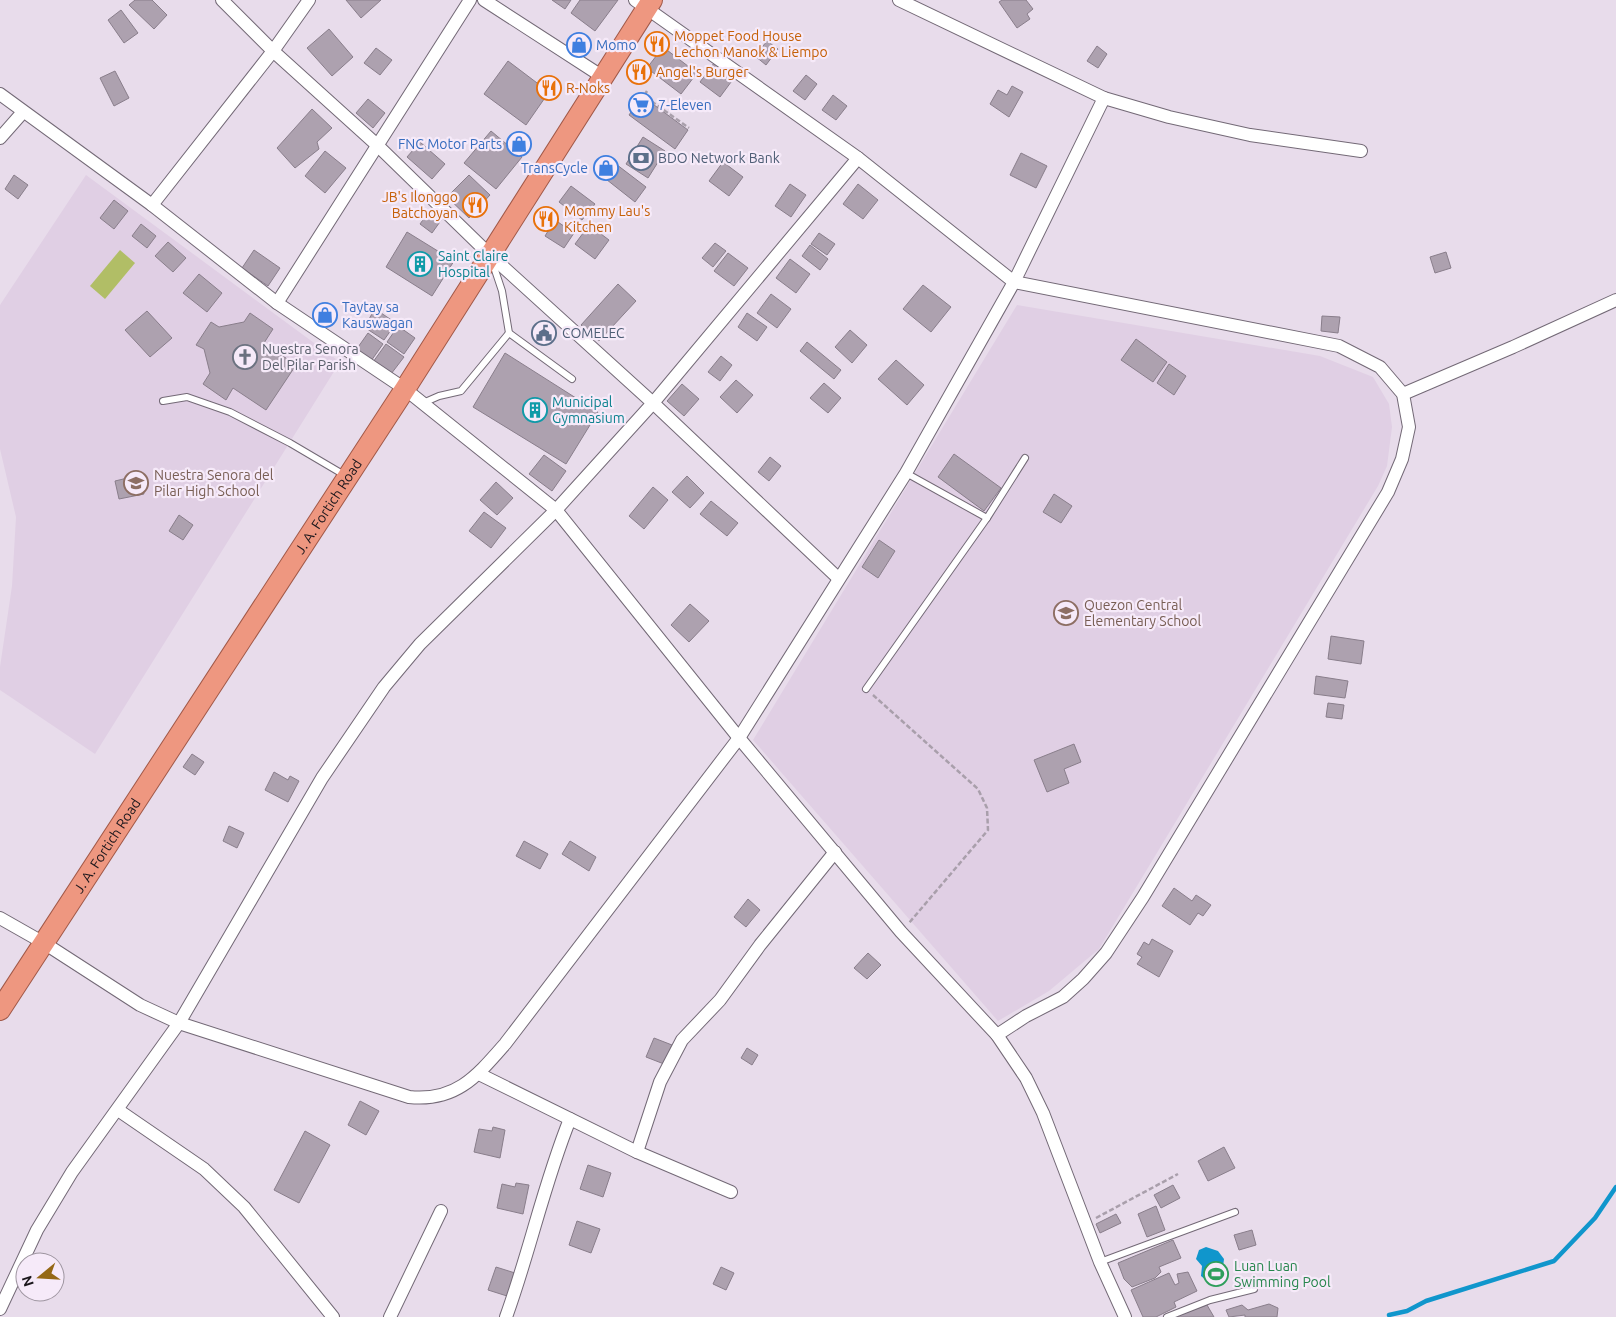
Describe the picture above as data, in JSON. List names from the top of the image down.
{
  "streets": {
    "highway": ["J. A. Fortich Road"]
  },
  "places": {
    "restaurant": [
      "Moppet Food House Lechon Manok & Liempo",
      "Angel's Burger",
      "R-Noks",
      "JB's Ilonggo Batchoyan",
      "Mommy Lau's Kitchen"
    ],
    "shop": [
      "Momo",
      "FNC Motor Parts",
      "TransCycle",
      "Taytay sa Kauswagan"
    ],
    "supermarket": ["7-Eleven"],
    "bank": ["BDO Network Bank"],
    "building": ["Saint Claire Hospital", "Municipal Gymnasium"],
    "public building": ["COMELEC"],
    "church": ["Nuestra Senora Del Pilar Parish"],
    "school or university": ["Nuestra Senora del Pilar High School", "Quezon Central Elementary School"],
    "sports": ["Luan Luan Swimming Pool"]
  },
  "north": "left"
}
